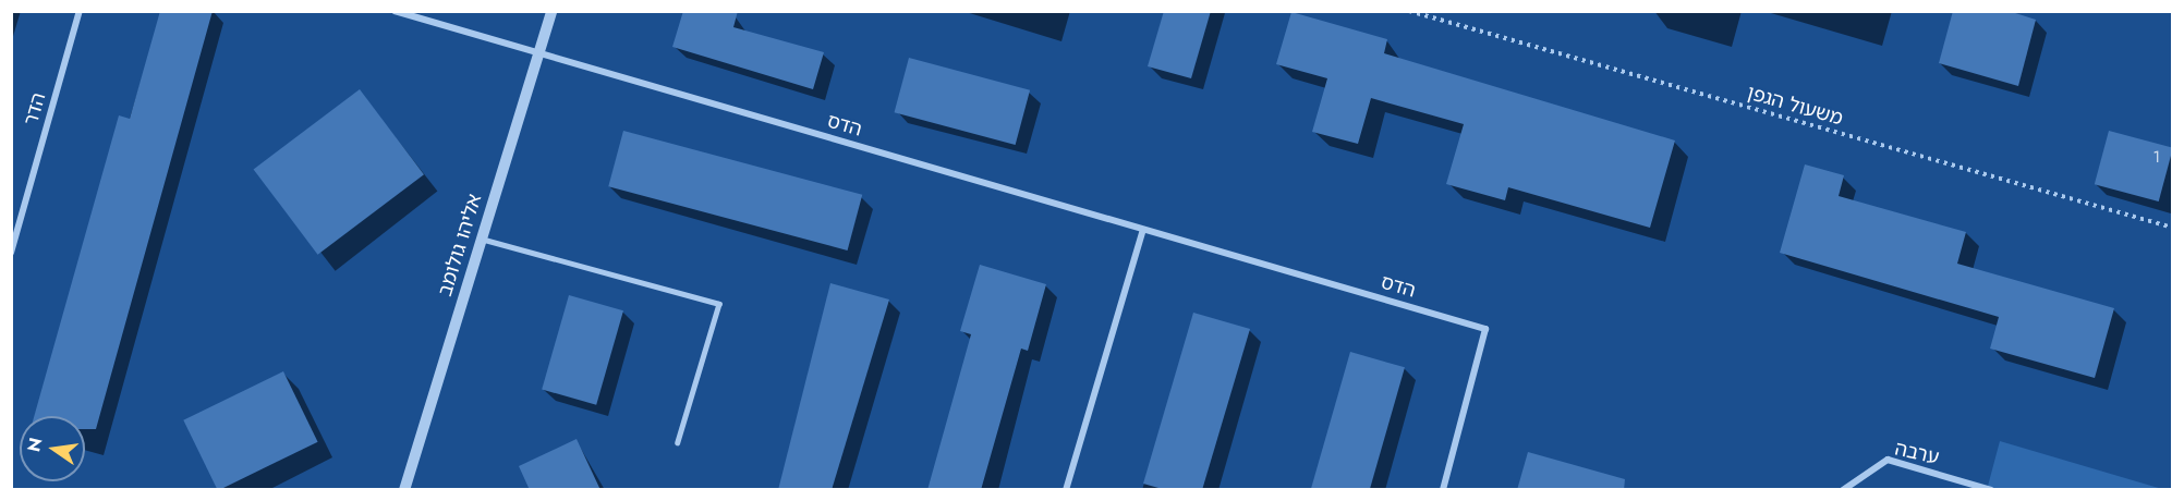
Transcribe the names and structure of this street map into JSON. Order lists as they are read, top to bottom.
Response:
{
  "streets": {
    "street": [
      "הדר",
      "הדס",
      "אליהו גולומב",
      "ערבה"
    ],
    "path": ["משעול הגפן"]
  },
  "crossings": [
    ["הדס", "אליהו גולומב"]
  ],
  "house_numbers": ["1"],
  "north": "left"
}
